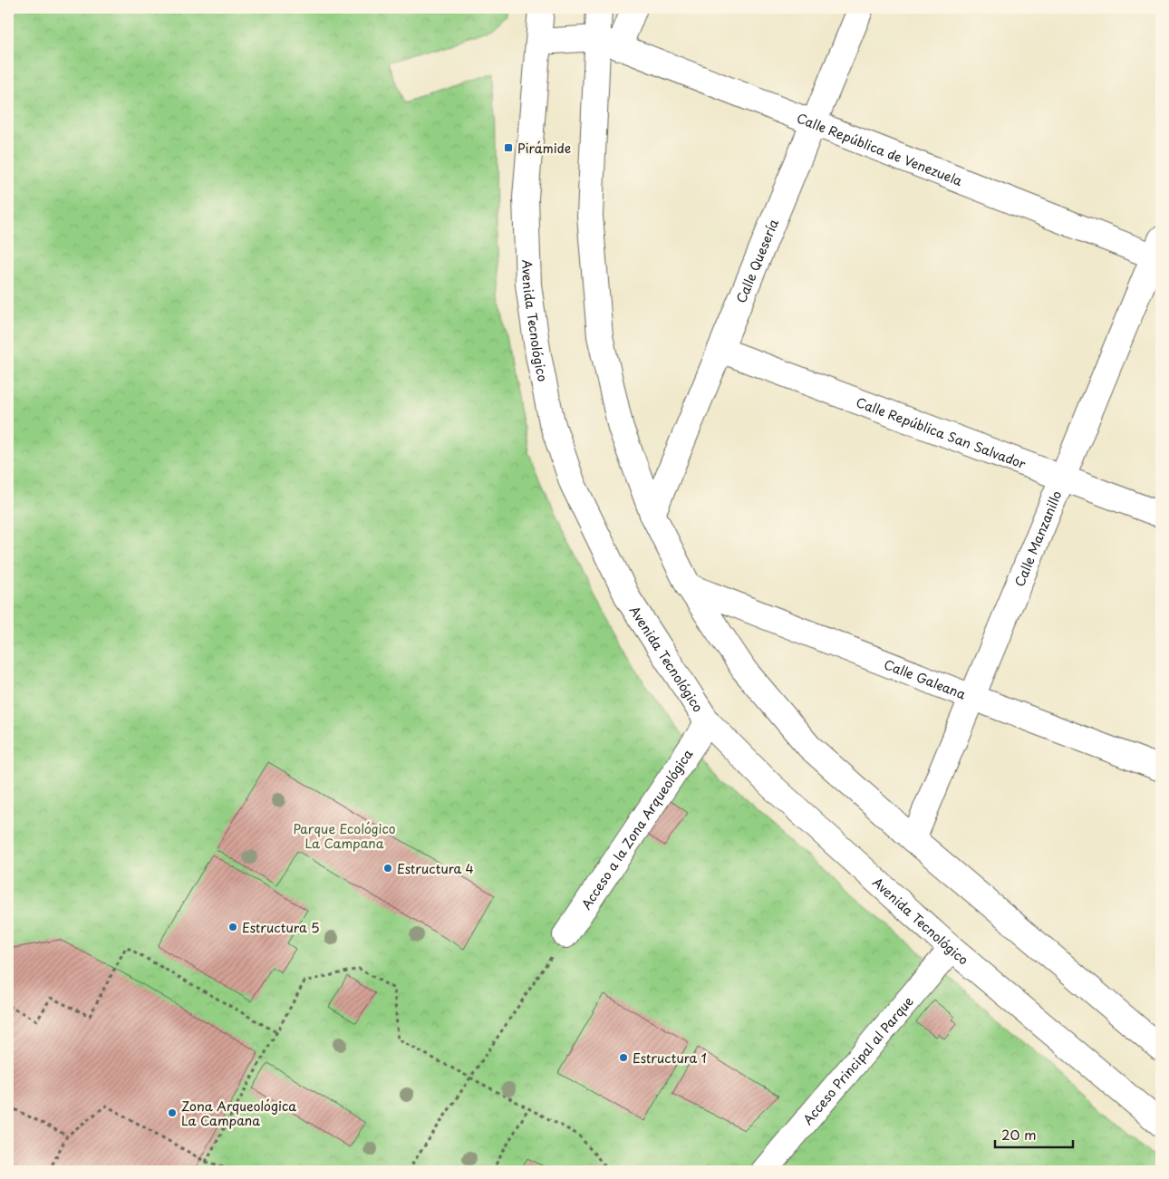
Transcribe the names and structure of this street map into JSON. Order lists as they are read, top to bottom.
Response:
{
  "streets": {
    "street": [
      "Calle República de Venezuela",
      "Calle Quesería",
      "Avenida Tecnológico",
      "Calle República San Salvador",
      "Calle Manzanillo",
      "Calle Galeana",
      "Acceso a la Zona Arqueológica",
      "Acceso Principal al Parque"
    ]
  },
  "crossings": [
    ["Calle República de Venezuela", "Calle Quesería"],
    ["Calle República de Venezuela", "Calle Manzanillo"],
    ["Calle Quesería", "Calle República San Salvador"],
    ["Avenida Tecnológico", "Acceso a la Zona Arqueológica"],
    ["Avenida Tecnológico", "Acceso Principal al Parque"],
    ["Calle República San Salvador", "Calle Manzanillo"],
    ["Calle Manzanillo", "Calle Galeana"]
  ],
  "parks": ["Parque Ecológico La Campana"],
  "places": {
    "transit": ["Pirámide"],
    "other": [
      "Estructura 4",
      "Estructura 5",
      "Estructura 1",
      "Zona Arqueológica La Campana"
    ]
  },
  "scale_bar": "20 m"
}
